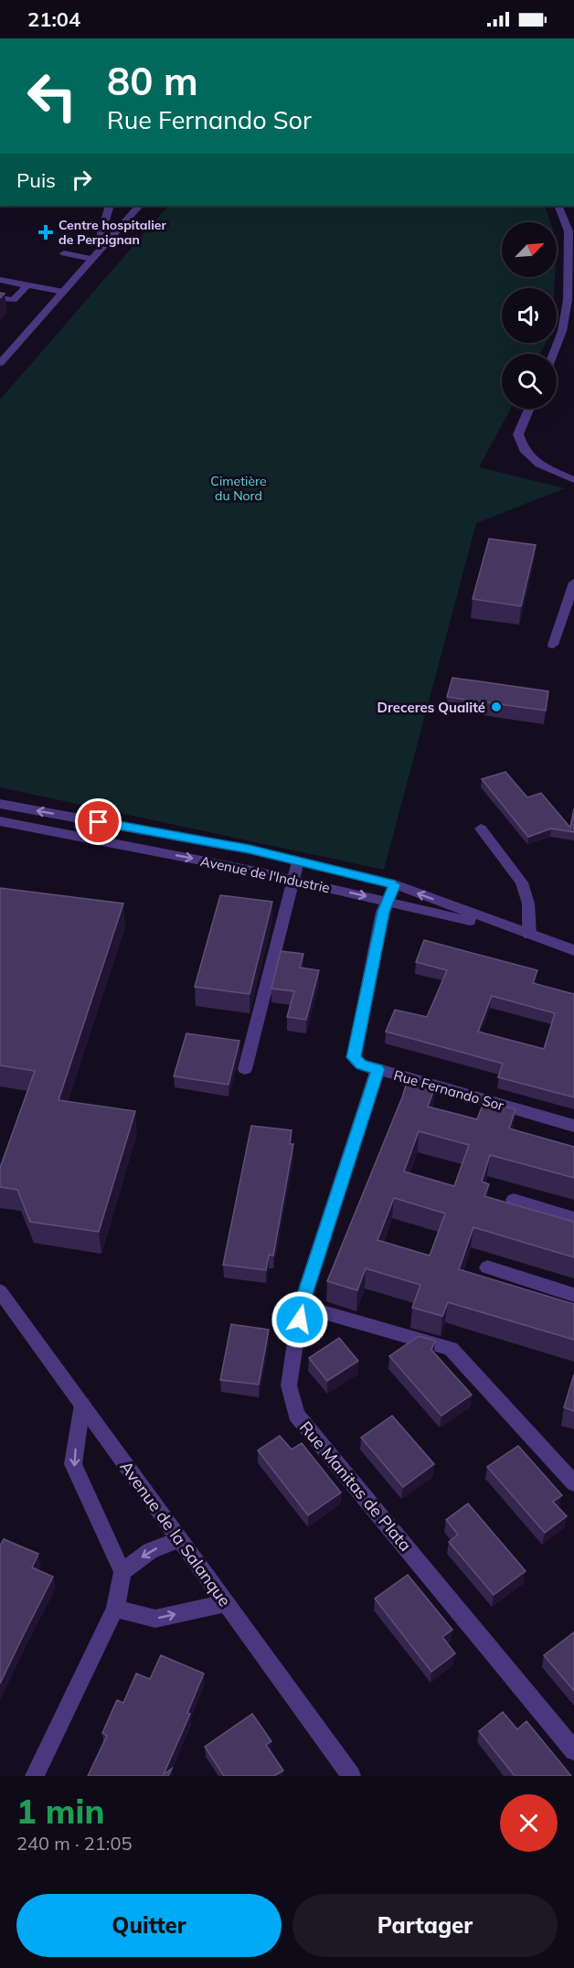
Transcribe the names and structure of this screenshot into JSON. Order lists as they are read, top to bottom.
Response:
{
  "streets": {
    "street": [
      "Avenue de l'Industrie",
      "Rue Fernando Sor",
      "Rue Manitas de Plata",
      "Avenue de la Salanque"
    ]
  },
  "crossings": [
    ["Avenue de l'Industrie", "Rue Fernando Sor"],
    ["Rue Fernando Sor", "Rue Manitas de Plata"]
  ],
  "parks": ["Cimetière du Nord"],
  "places": {
    "health": ["Centre hospitalier de Perpignan"],
    "other": ["Dreceres Qualité"]
  },
  "north": "top right",
  "page": {
    "status": "21:04",
    "turn": ["80 m", "Rue Fernando Sor"],
    "then": "Puis",
    "heading": ["1 min", "240 m · 21:05"],
    "buttons": ["Quitter", "Partager"]
  }
}
